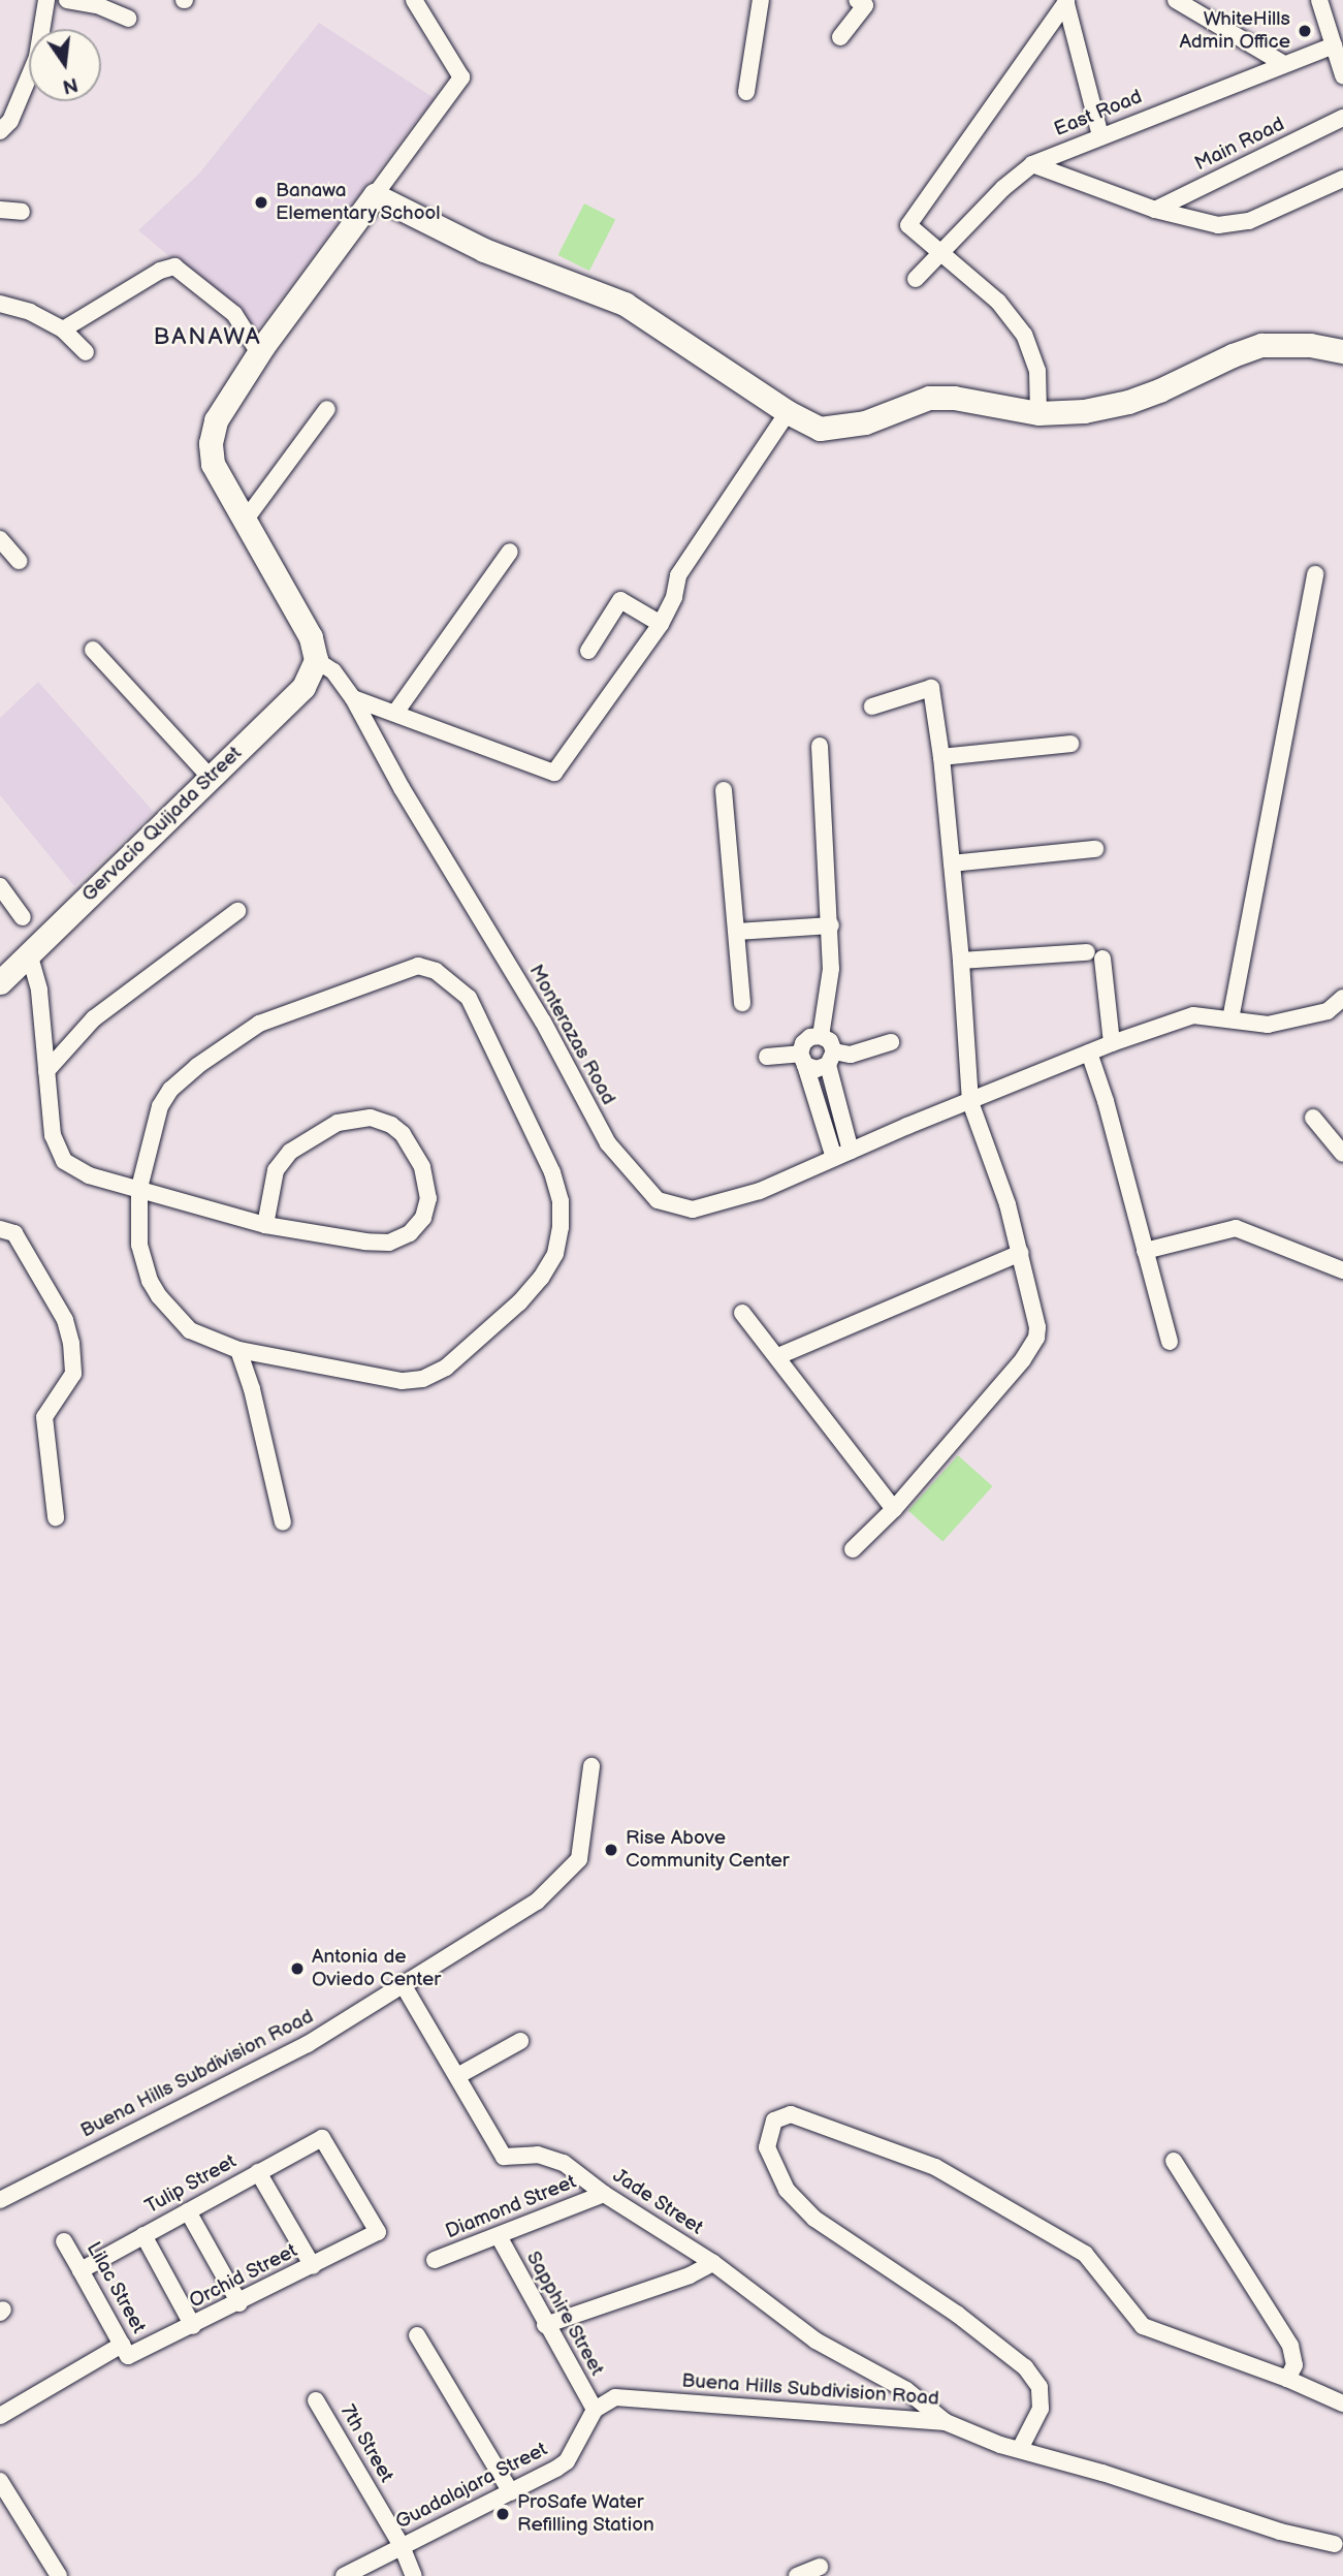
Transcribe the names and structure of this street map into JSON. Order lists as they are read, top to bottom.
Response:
{
  "streets": {
    "street": [
      "East Road",
      "Main Road",
      "Gervacio Quijada Street",
      "Monterazas Road",
      "Buena Hills Subdivision Road",
      "Tulip Street",
      "Jade Street",
      "Diamond Street",
      "Orchid Street",
      "Lilac Street",
      "Sapphire Street",
      "7th Street",
      "Guadalajara Street"
    ]
  },
  "crossings": [
    ["Gervacio Quijada Street", "Monterazas Road"],
    ["Buena Hills Subdivision Road", "Jade Street"],
    ["Buena Hills Subdivision Road", "Sapphire Street"],
    ["Buena Hills Subdivision Road", "Guadalajara Street"],
    ["Tulip Street", "Orchid Street"],
    ["Tulip Street", "Lilac Street"],
    ["Jade Street", "Diamond Street"],
    ["Diamond Street", "Sapphire Street"],
    ["Orchid Street", "Lilac Street"],
    ["Sapphire Street", "Guadalajara Street"],
    ["7th Street", "Guadalajara Street"]
  ],
  "districts": ["BANAWA"],
  "places": [
    "WhiteHills Admin Office",
    "Banawa Elementary School",
    "Rise Above Community Center",
    "Antonia de Oviedo Center",
    "ProSafe Water Refilling Station"
  ],
  "north": "bottom"
}
